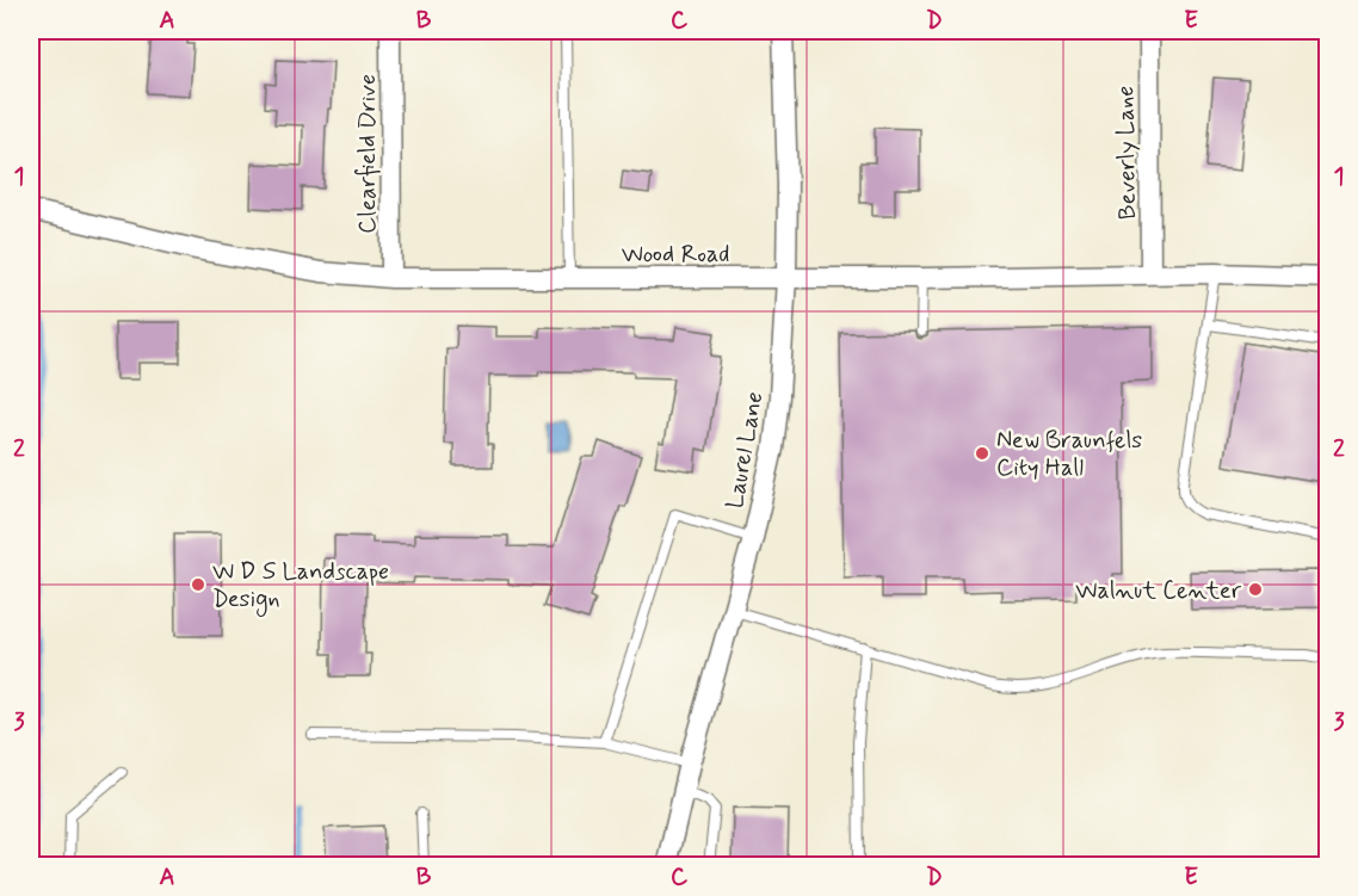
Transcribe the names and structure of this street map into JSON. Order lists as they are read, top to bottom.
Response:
{
  "streets": {
    "street": [
      "Beverly Lane",
      "Clearfield Drive",
      "Wood Road",
      "Laurel Lane"
    ]
  },
  "crossings": [
    ["Beverly Lane", "Wood Road"],
    ["Clearfield Drive", "Wood Road"],
    ["Wood Road", "Laurel Lane"]
  ],
  "places": ["New Braunfels City Hall", "W D S Landscape Design", "Walnut Center"],
  "grid": {
    "columns": [
      "A",
      "B",
      "C",
      "D",
      "E"
    ],
    "rows": ["1", "2", "3"]
  }
}
